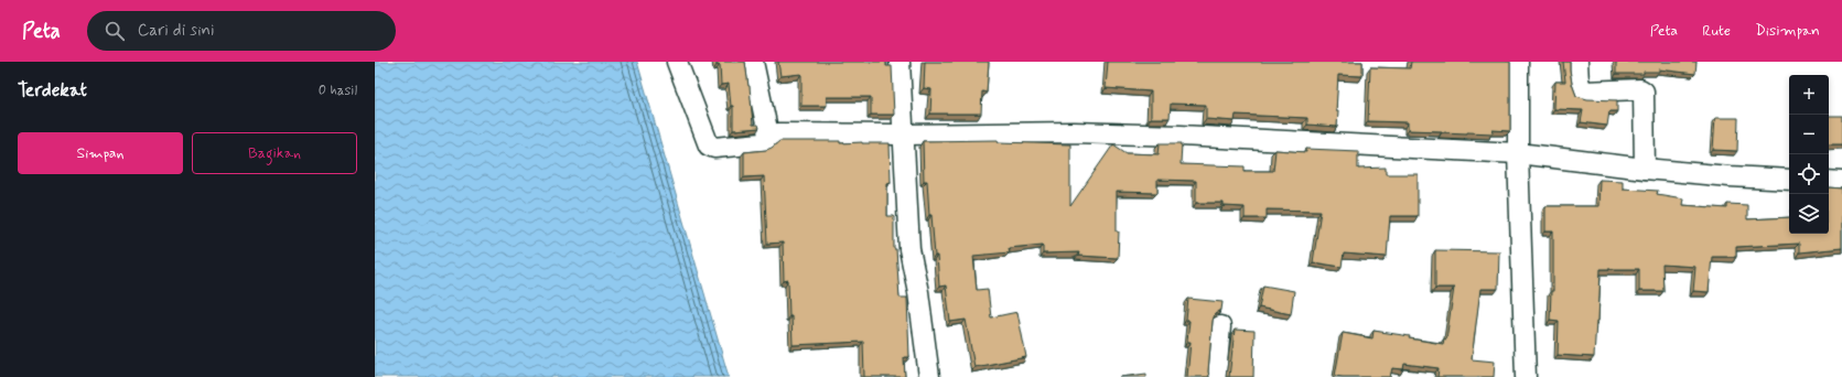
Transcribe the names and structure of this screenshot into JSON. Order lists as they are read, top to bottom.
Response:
{
  "page": {
    "header": "Peta",
    "search": "Cari di sini",
    "nav": ["Peta", "Rute", "Disimpan"],
    "heading": ["Terdekat", "0 hasil"],
    "map_buttons": ["+", "−"],
    "buttons": ["Simpan", "Bagikan"]
  }
}
